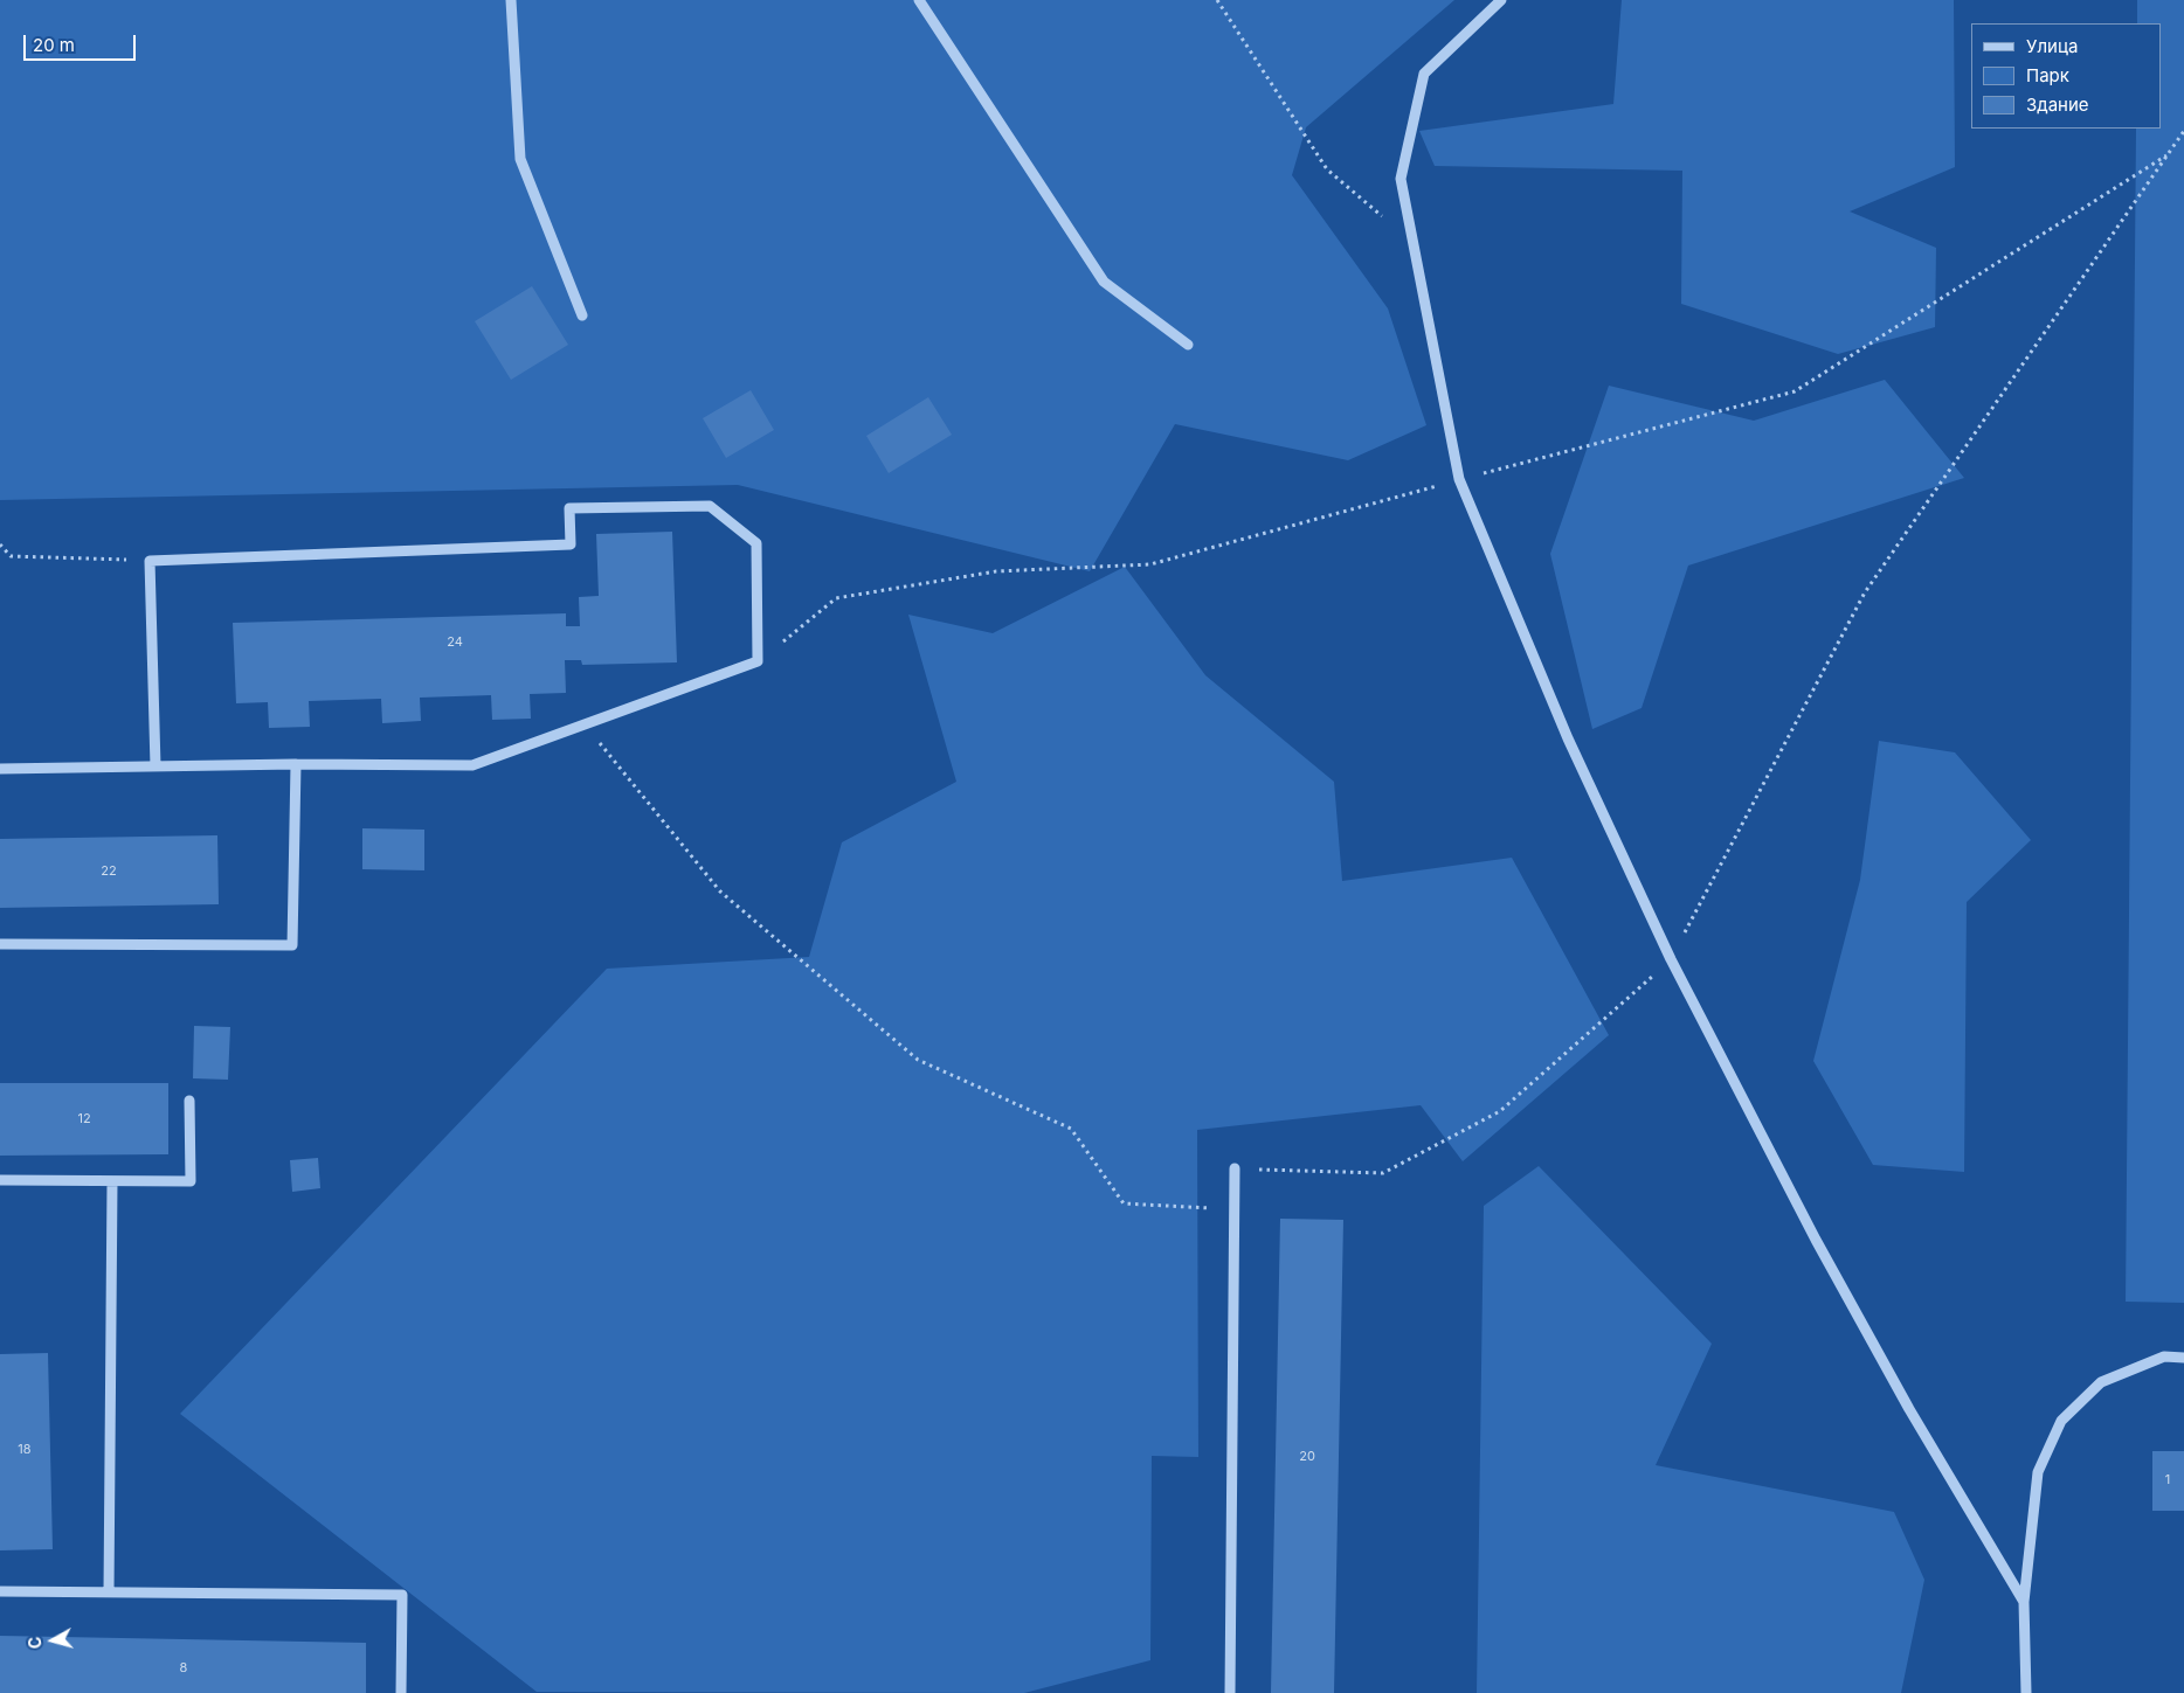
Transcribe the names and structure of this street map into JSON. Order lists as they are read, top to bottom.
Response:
{
  "house_numbers": [
    "24",
    "22",
    "12",
    "18",
    "20",
    "1",
    "8"
  ],
  "legend": ["Улица", "Парк", "Здание"],
  "scale_bar": "20 m",
  "north": "left"
}
